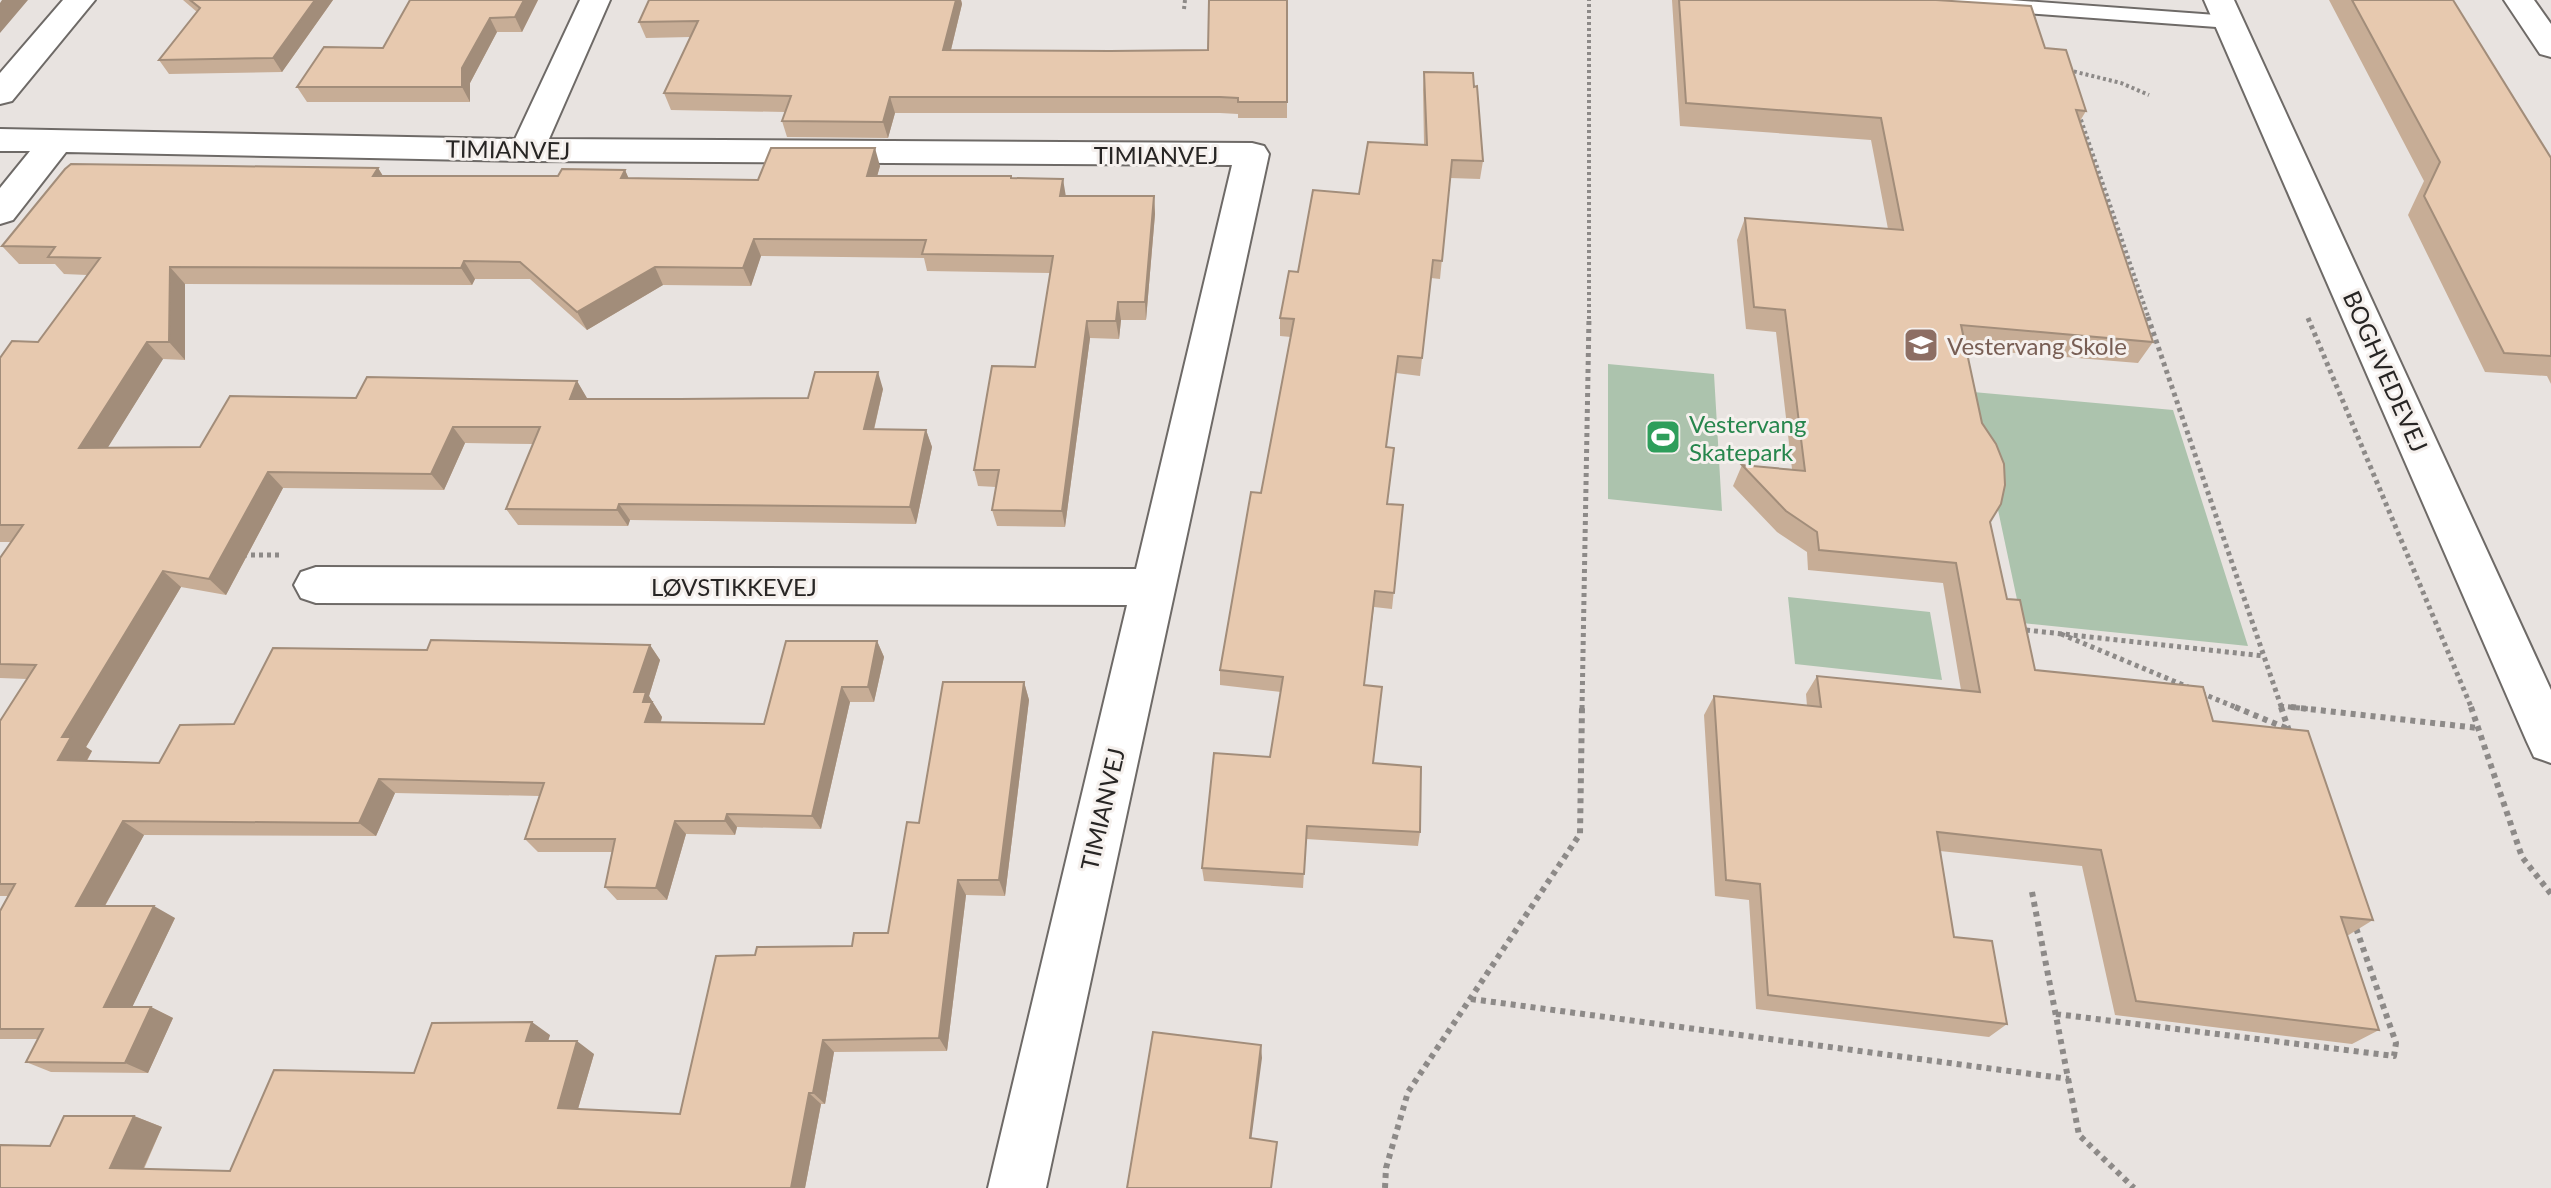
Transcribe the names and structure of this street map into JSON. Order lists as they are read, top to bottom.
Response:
{
  "streets": {
    "street": ["TIMIANVEJ", "BOGHVEDEVEJ", "LØVSTIKKEVEJ"]
  },
  "crossings": [
    ["TIMIANVEJ", "LØVSTIKKEVEJ"]
  ],
  "places": {
    "school or university": ["Vestervang Skole"],
    "sports": ["Vestervang Skatepark"]
  }
}
